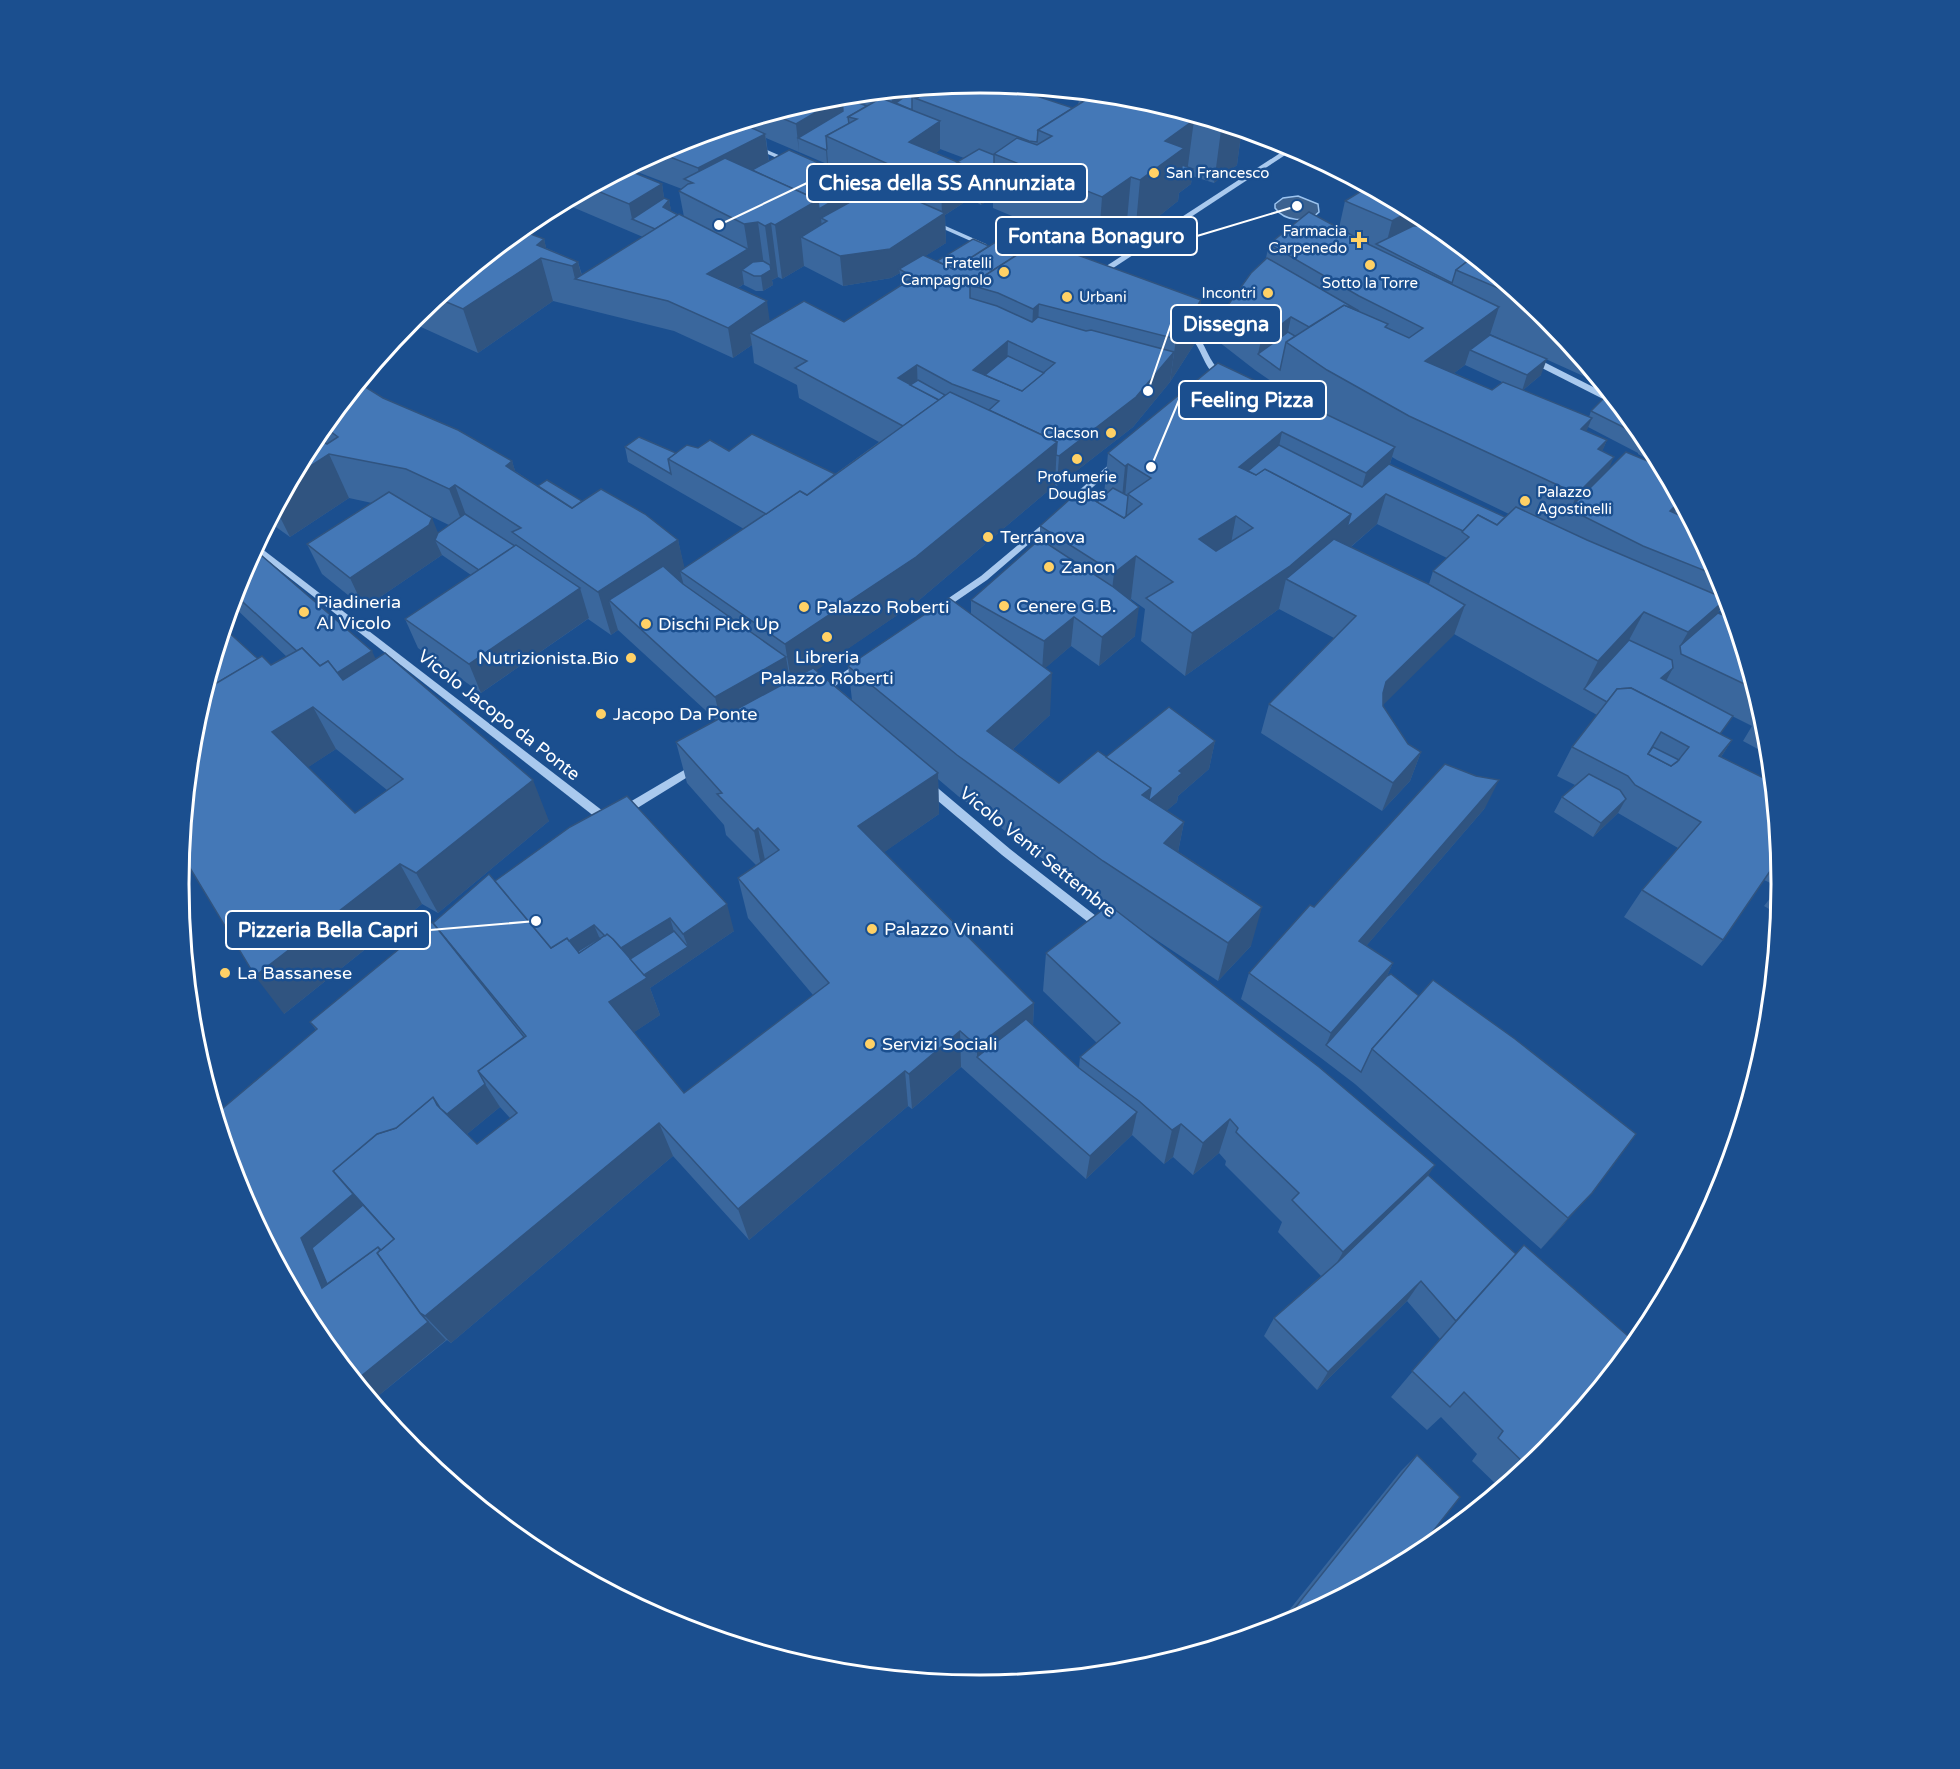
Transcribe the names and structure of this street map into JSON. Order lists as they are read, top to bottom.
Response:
{
  "streets": {
    "street": ["Vicolo Jacopo da Ponte", "Vicolo Venti Settembre"]
  },
  "places": {
    "other": [
      "San Francesco",
      "Fontana Bonaguro",
      "Chiesa della SS Annunziata",
      "Sotto la Torre",
      "Fratelli Campagnolo",
      "Incontri",
      "Urbani",
      "Dissegna",
      "Clacson",
      "Profumerie Douglas",
      "Feeling Pizza",
      "Palazzo Agostinelli",
      "Terranova",
      "Zanon",
      "Cenere G.B.",
      "Palazzo Roberti",
      "Piadineria Al Vicolo",
      "Dischi Pick Up",
      "Libreria Palazzo Roberti",
      "Nutrizionista.Bio",
      "Jacopo Da Ponte",
      "Pizzeria Bella Capri",
      "Palazzo Vinanti",
      "La Bassanese",
      "Servizi Sociali"
    ],
    "health": ["Farmacia Carpenedo"]
  }
}
